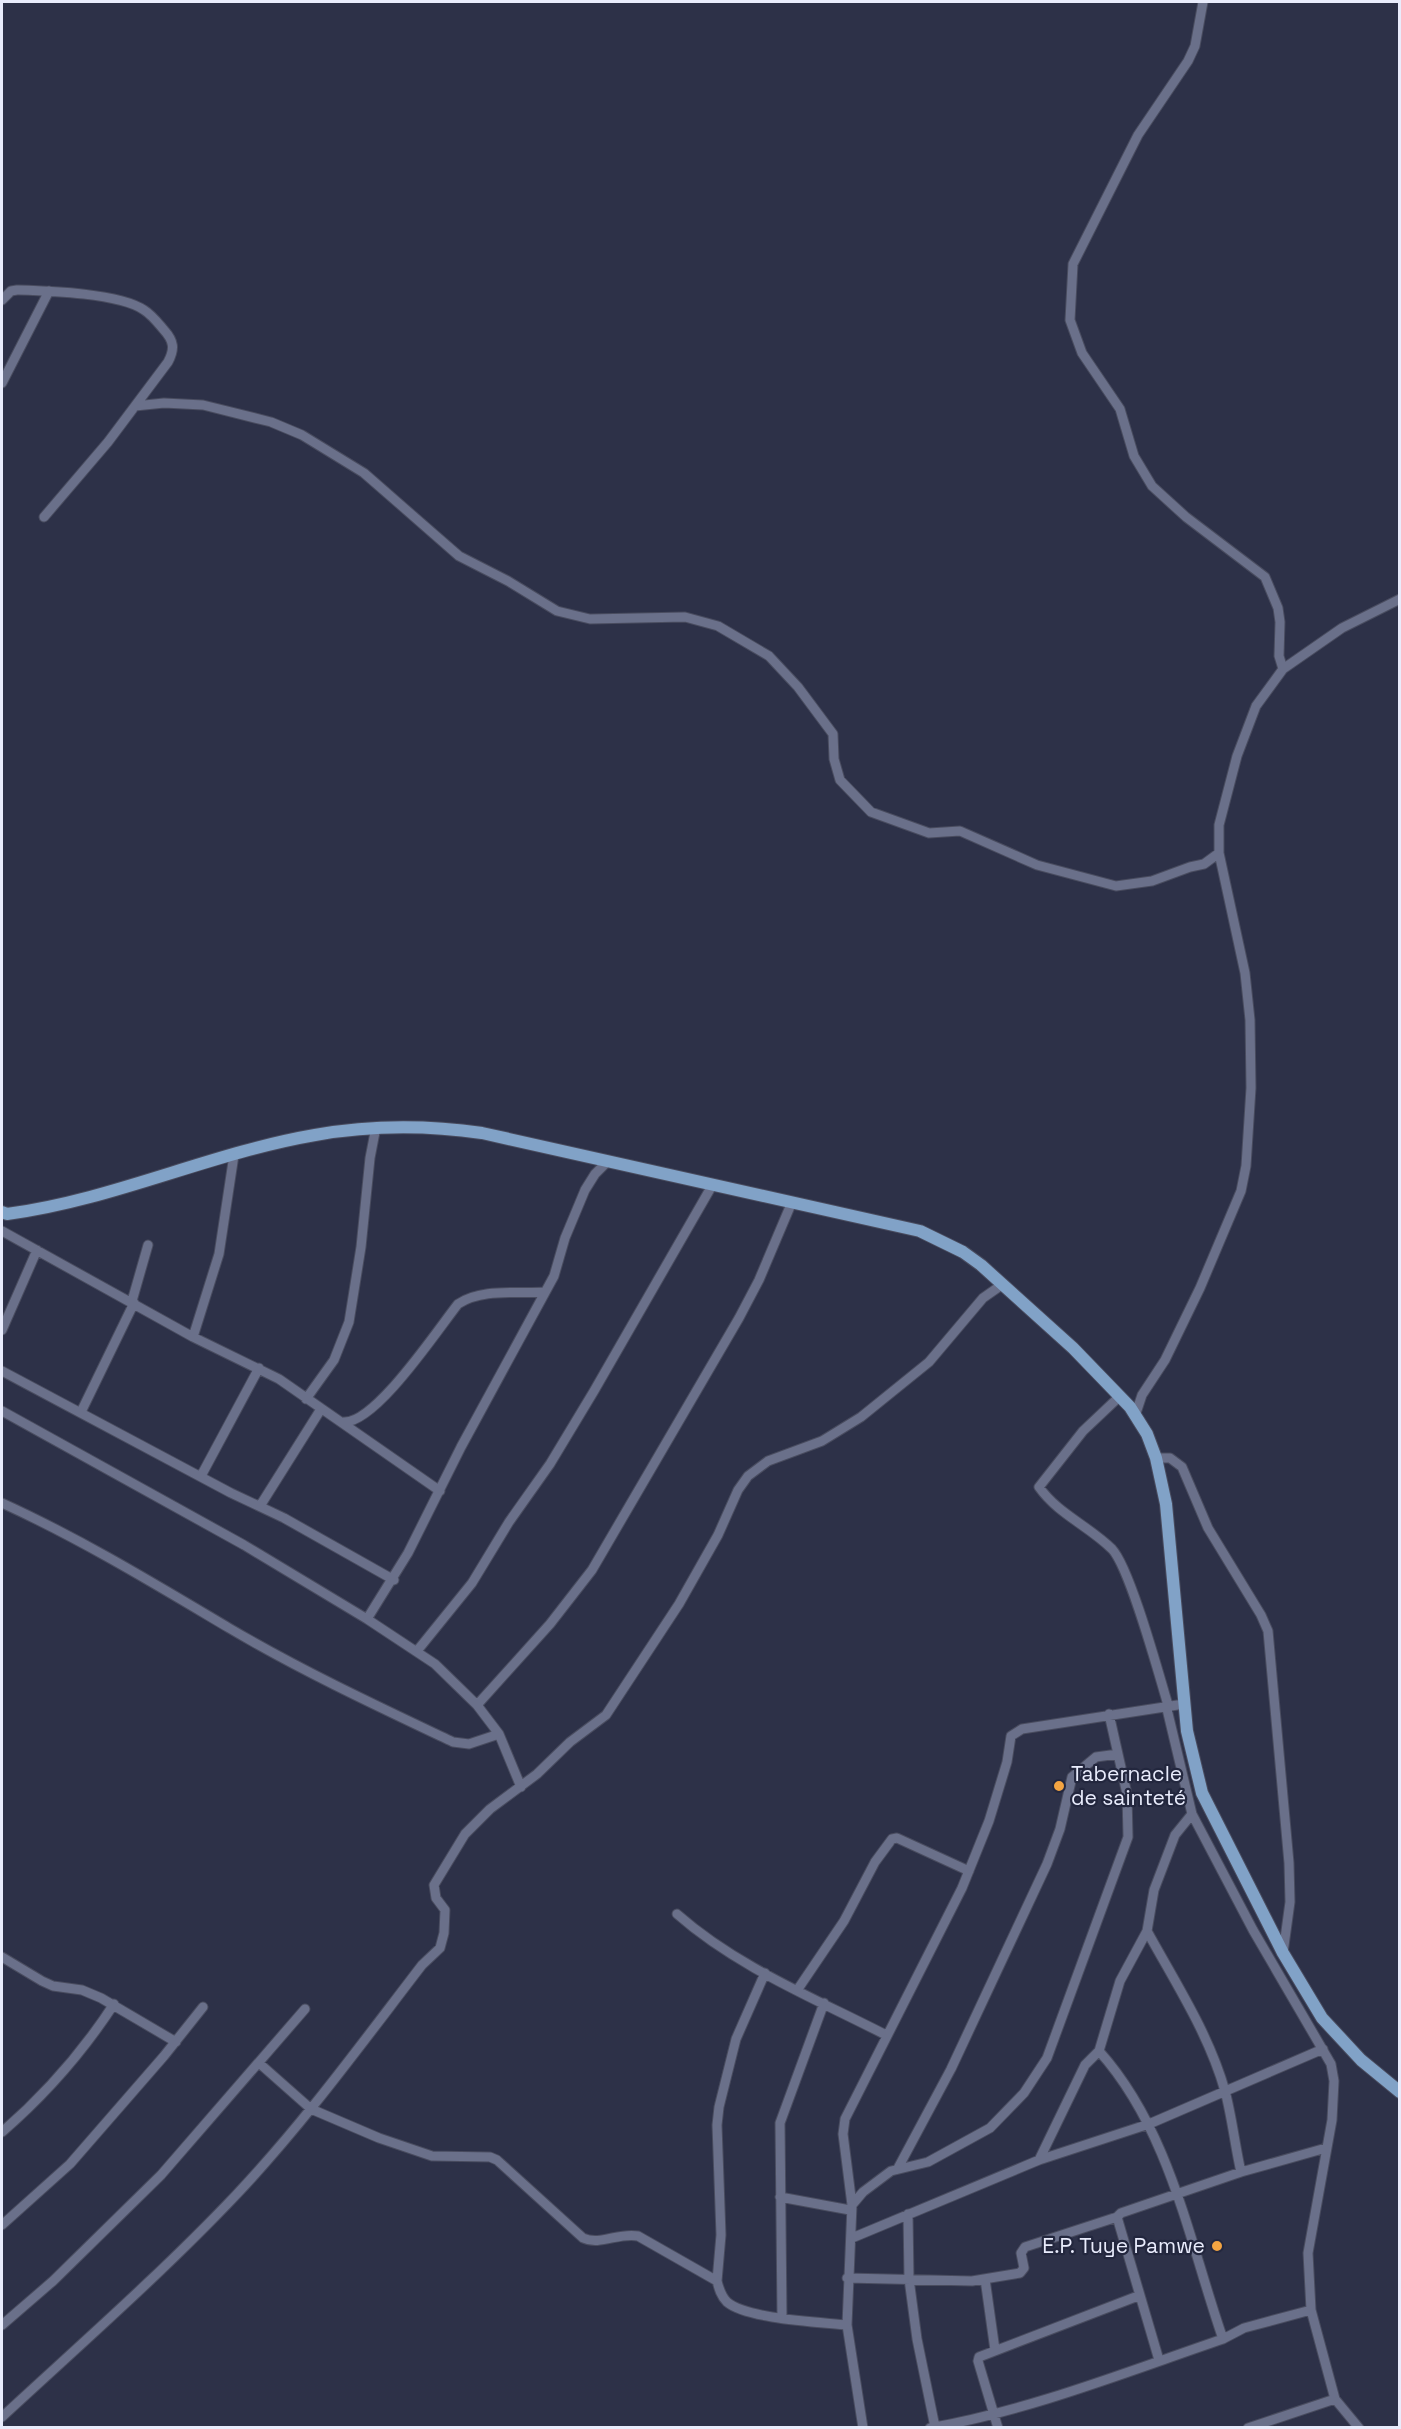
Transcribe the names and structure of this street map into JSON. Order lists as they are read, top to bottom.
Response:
{
  "places": ["Tabernacle de sainteté", "E.P. Tuye Pamwe"]
}
